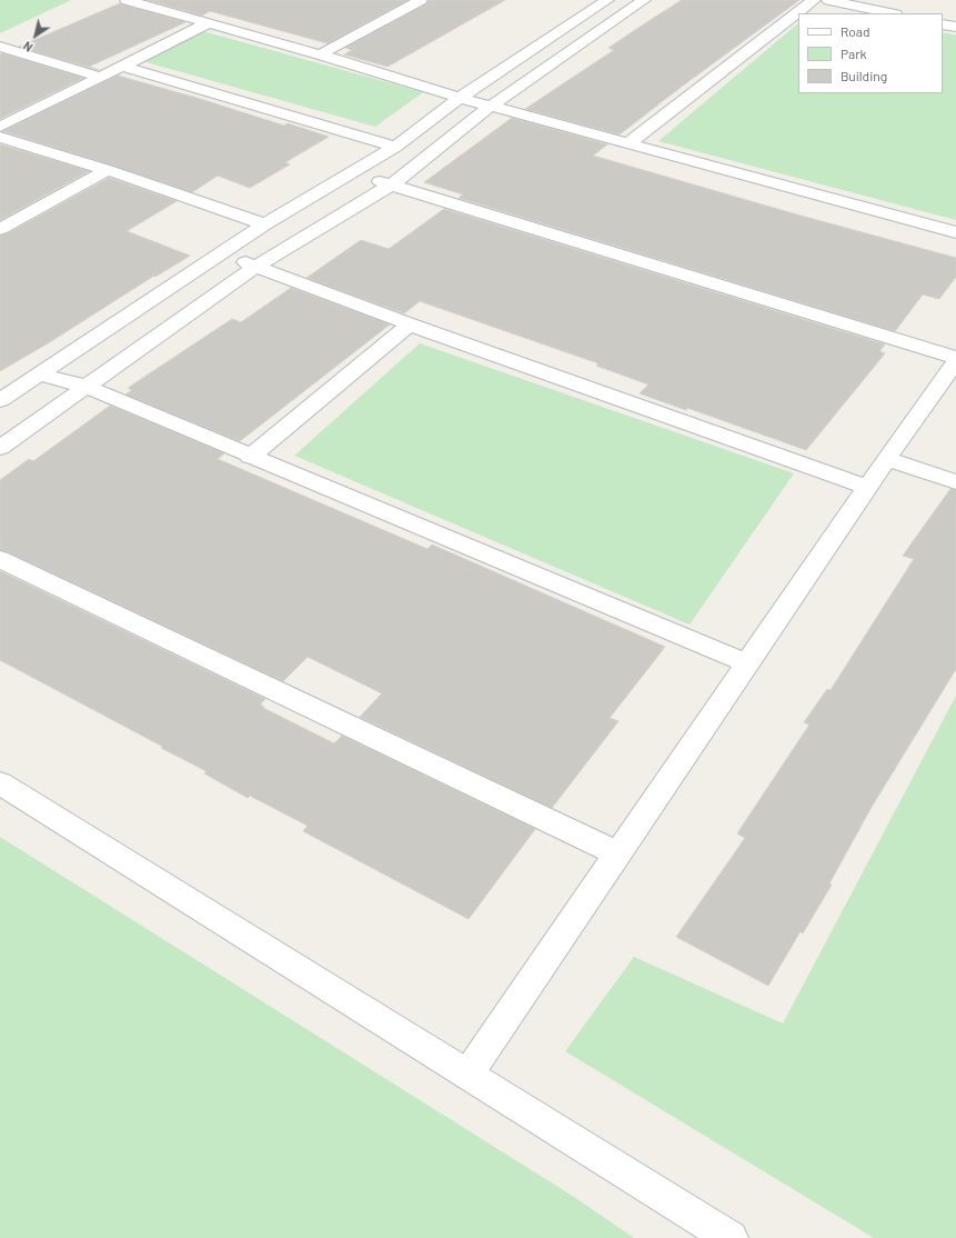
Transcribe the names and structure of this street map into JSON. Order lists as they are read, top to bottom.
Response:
{
  "legend": ["Road", "Park", "Building"],
  "north": "bottom left"
}
